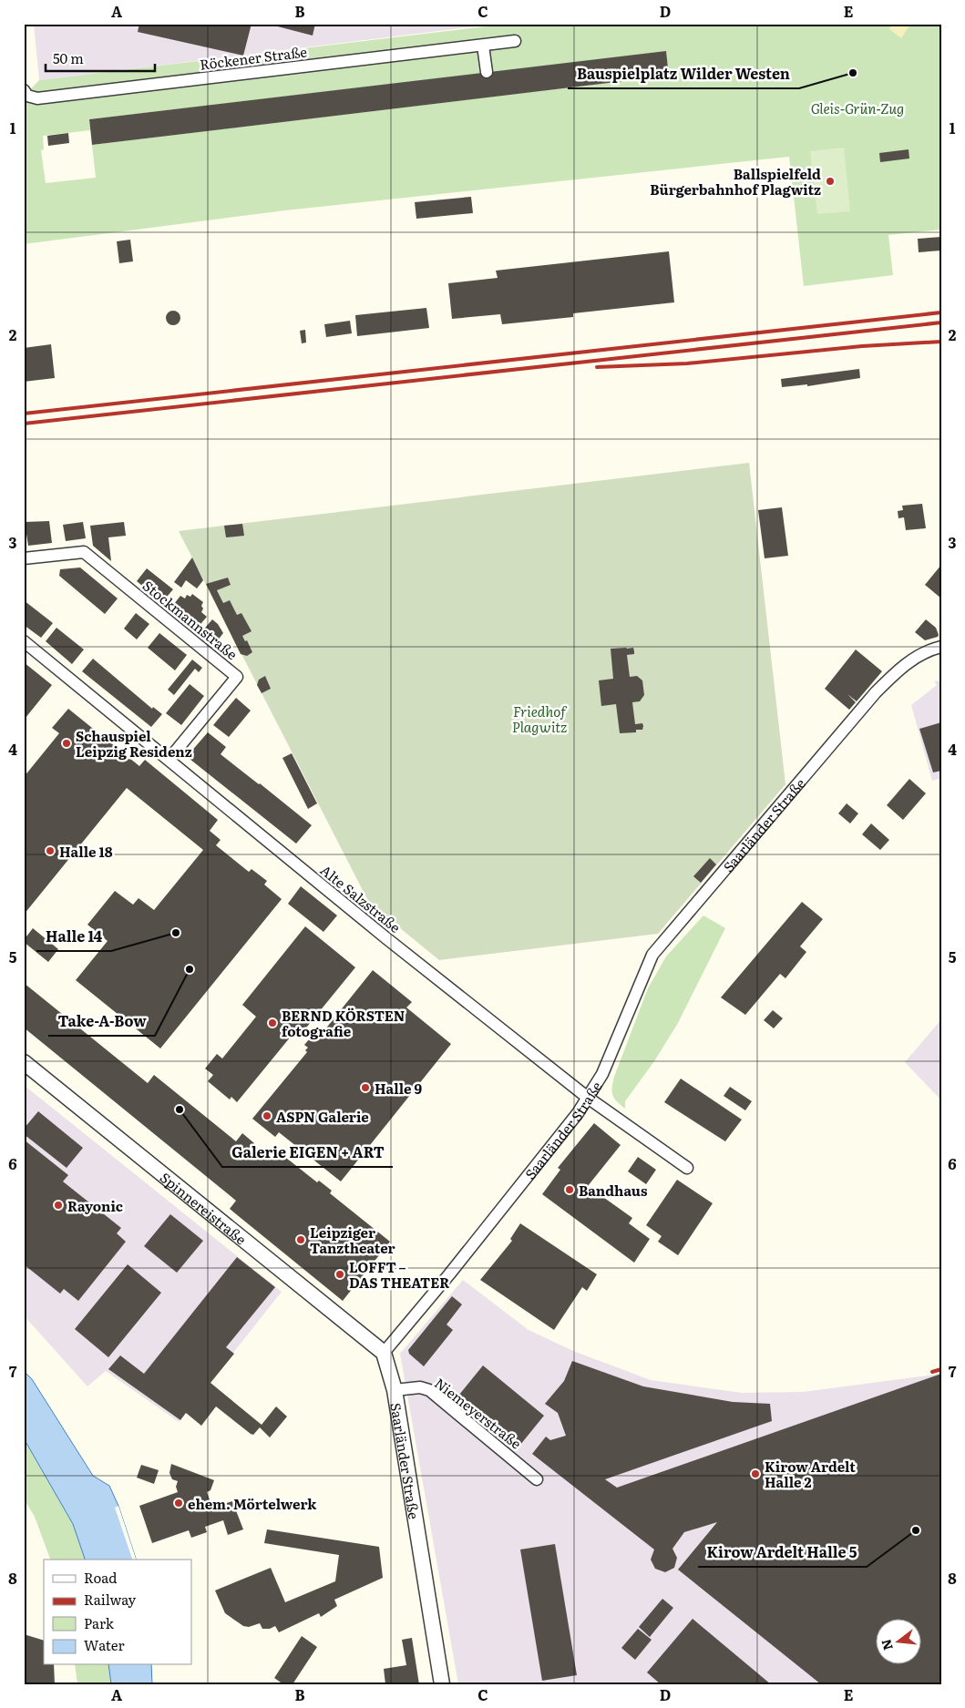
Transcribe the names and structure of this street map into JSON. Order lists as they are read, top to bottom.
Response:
{
  "streets": {
    "street": [
      "Röckener Straße",
      "Stockmannstraße",
      "Saarländer Straße",
      "Alte Salzstraße",
      "Spinnereistraße",
      "Niemeyerstraße"
    ]
  },
  "crossings": [
    ["Stockmannstraße", "Alte Salzstraße"],
    ["Saarländer Straße", "Alte Salzstraße"],
    ["Saarländer Straße", "Spinnereistraße"],
    ["Saarländer Straße", "Niemeyerstraße"]
  ],
  "parks": ["Gleis-Grün-Zug", "Friedhof Plagwitz"],
  "places": [
    "Bauspielplatz Wilder Westen",
    "Ballspielfeld Bürgerbahnhof Plagwitz",
    "Schauspiel Leipzig Residenz",
    "Halle 18",
    "Halle 14",
    "Take-A-Bow",
    "BERND KÖRSTEN fotografie",
    "Halle 9",
    "Galerie EIGEN + ART",
    "ASPN Galerie",
    "Bandhaus",
    "Rayonic",
    "Leipziger Tanztheater",
    "LOFFT – DAS THEATER",
    "Kirow Ardelt Halle 2",
    "ehem. Mörtelwerk",
    "Kirow Ardelt Halle 5"
  ],
  "legend": [
    "Road",
    "Railway",
    "Park",
    "Water"
  ],
  "scale_bar": "50 m",
  "north": "left",
  "grid": {
    "columns": [
      "A",
      "B",
      "C",
      "D",
      "E"
    ],
    "rows": [
      "1",
      "2",
      "3",
      "4",
      "5",
      "6",
      "7",
      "8"
    ]
  }
}
